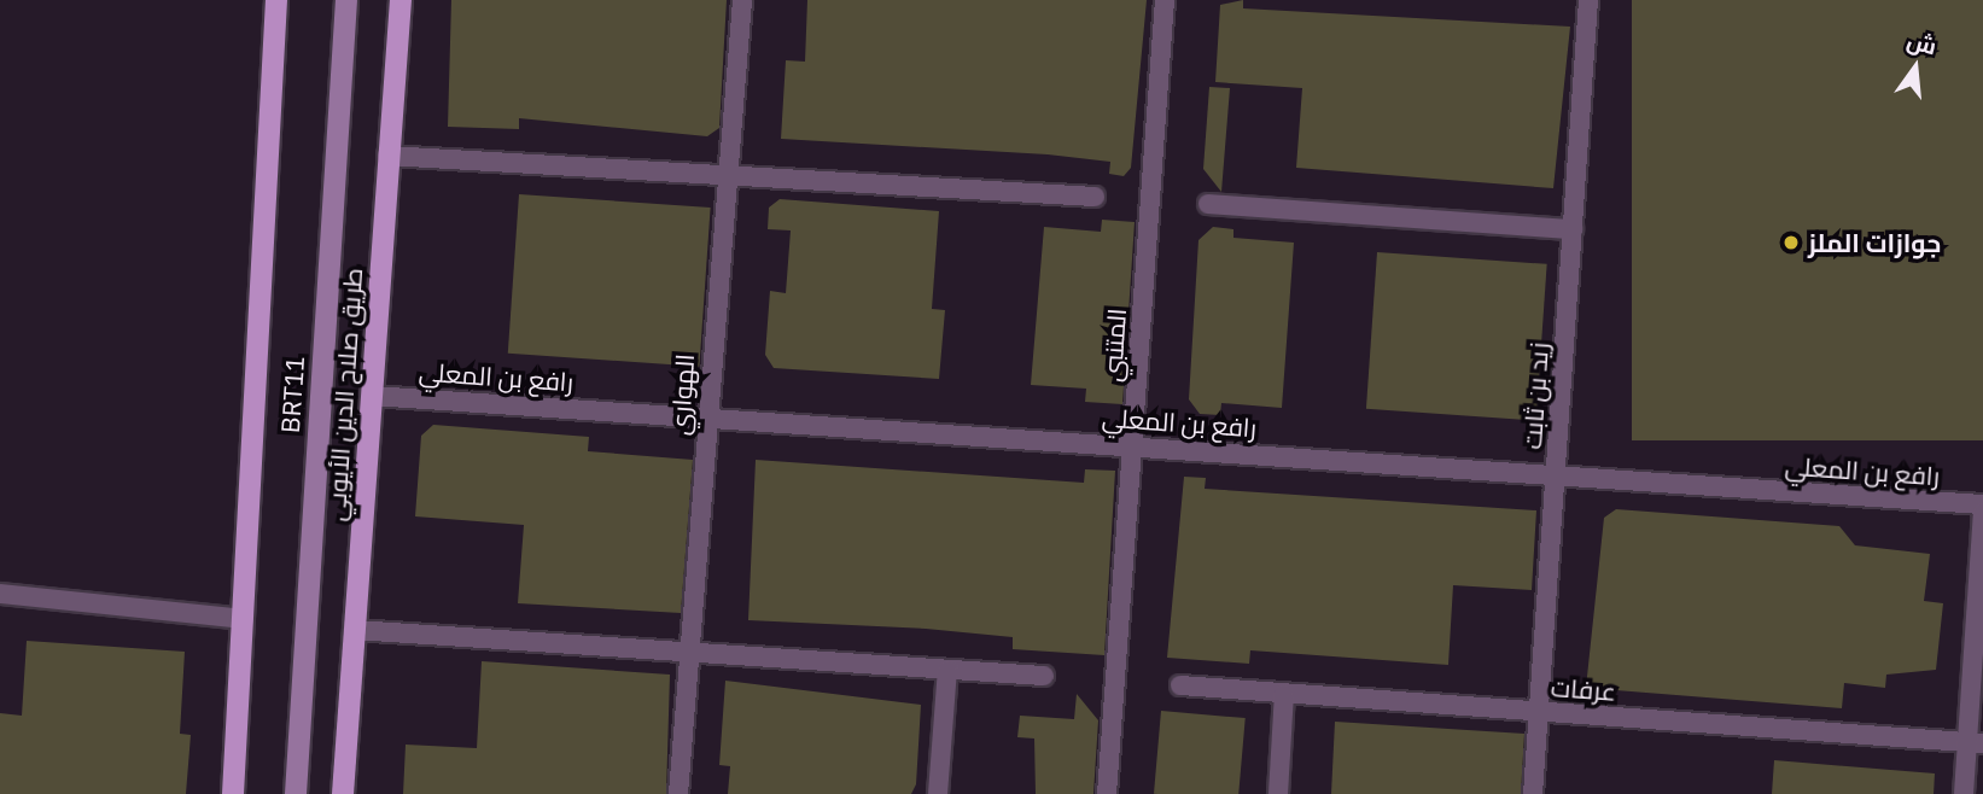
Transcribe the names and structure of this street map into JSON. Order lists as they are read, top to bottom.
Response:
{
  "streets": {
    "main road": ["BRT11", "طريق صلاح الدين الأيوبي"],
    "street": [
      "المتنبي",
      "رافع بن المعلي",
      "الهواري",
      "زيد بن ثابت",
      "عرفات"
    ]
  },
  "crossings": [
    ["المتنبي", "رافع بن المعلي"],
    ["رافع بن المعلي", "طريق صلاح الدين الأيوبي"],
    ["رافع بن المعلي", "الهواري"],
    ["رافع بن المعلي", "زيد بن ثابت"],
    ["زيد بن ثابت", "عرفات"]
  ],
  "places": ["جوازات الملز"],
  "north": "top"
}
